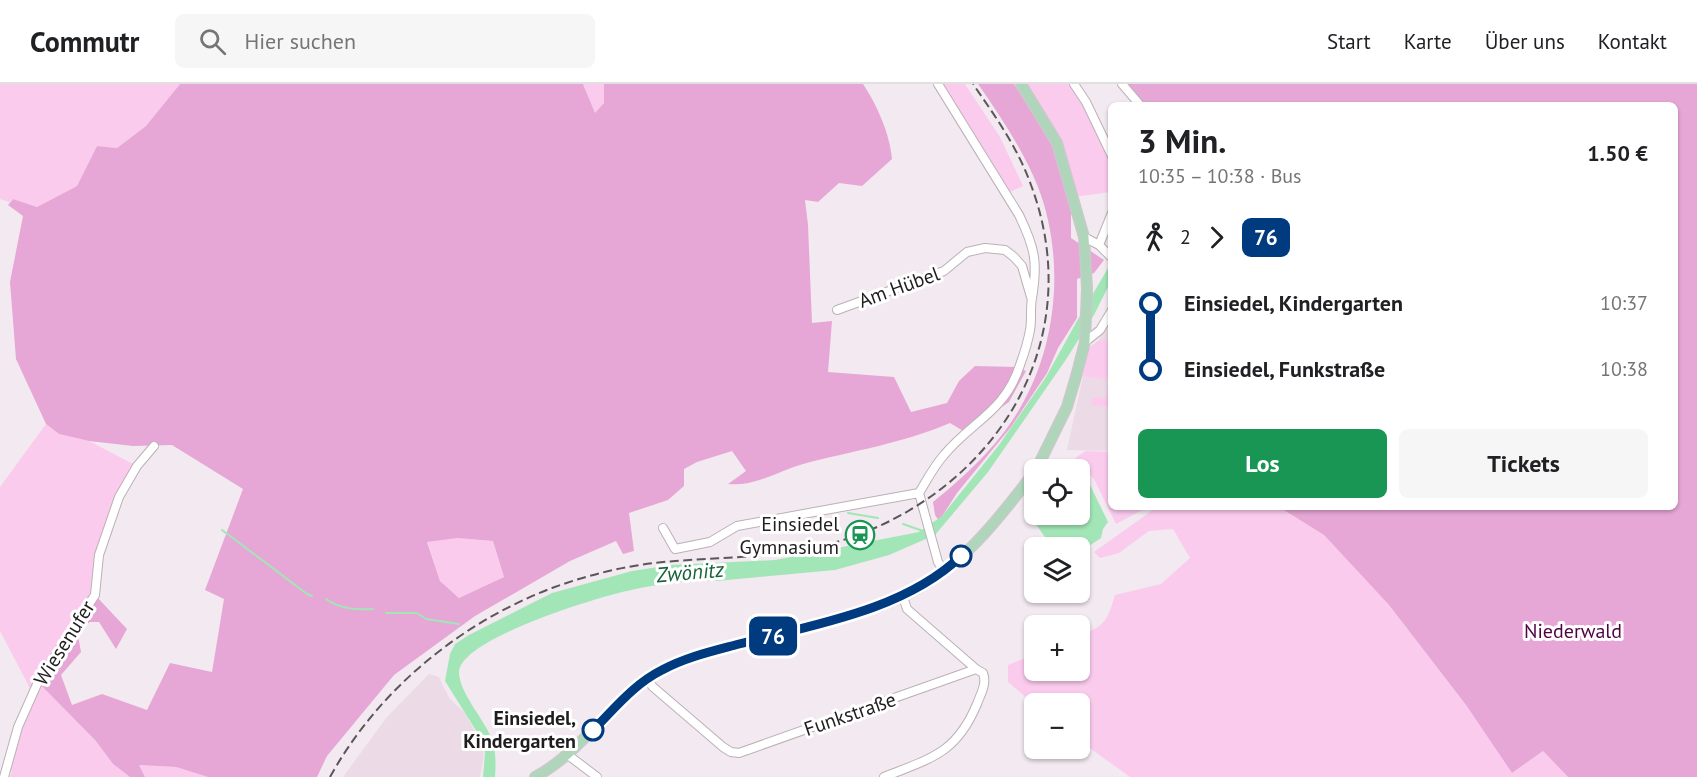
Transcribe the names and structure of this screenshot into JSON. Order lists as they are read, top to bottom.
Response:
{
  "streets": {
    "street": ["Am Hübel", "Wiesenufer", "Funkstraße"]
  },
  "water": ["Zwönitz"],
  "parks": ["Niederwald"],
  "places": {
    "station": ["Einsiedel Gymnasium"],
    "other": ["Einsiedel, Kindergarten"]
  },
  "lines": ["bus line 76"],
  "page": {
    "header": "Commutr",
    "search": "Hier suchen",
    "nav": [
      "Start",
      "Karte",
      "Über uns",
      "Kontakt"
    ],
    "on_map": "76",
    "heading": ["3 Min.", "10:35 – 10:38 · Bus", "1.50 €"],
    "legs": ["2", "76"],
    "list": [
      {
        "name": "Einsiedel, Kindergarten",
        "value": "10:37"
      },
      {
        "name": "Einsiedel, Funkstraße",
        "value": "10:38"
      }
    ],
    "buttons": ["Los", "Tickets"],
    "map_buttons": ["+", "−"]
  }
}
